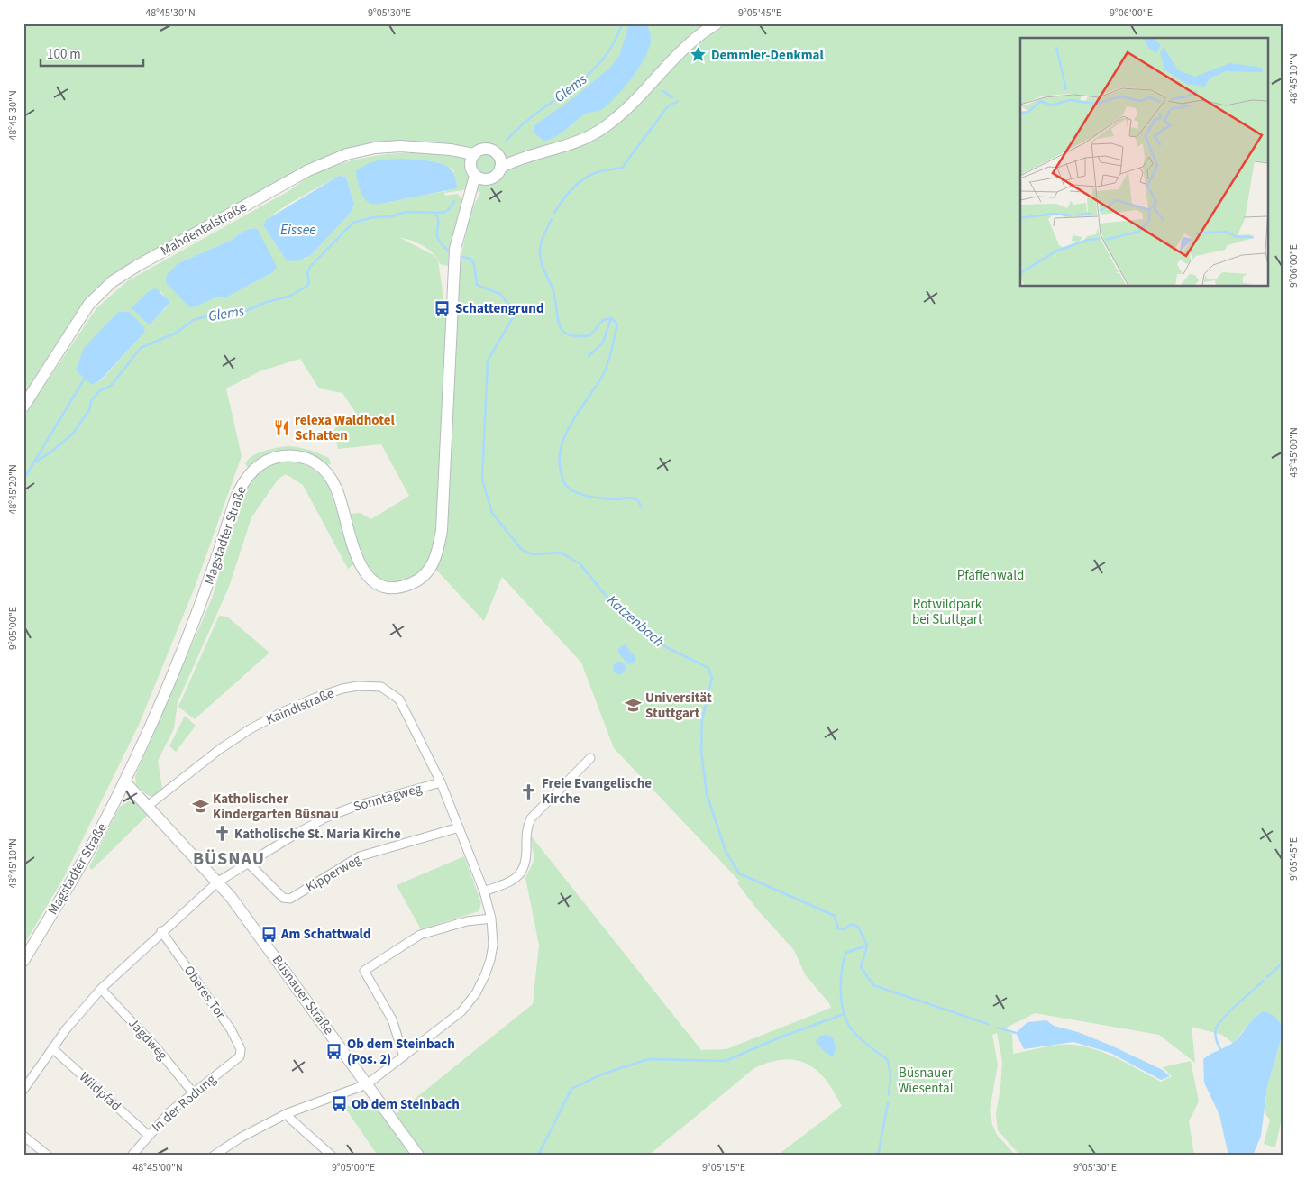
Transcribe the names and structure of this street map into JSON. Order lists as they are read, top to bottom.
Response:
{
  "streets": {
    "main road": ["Mahdentalstraße", "Magstadter Straße", "Büsnauer Straße"],
    "street": [
      "Kaindlstraße",
      "Sonntagweg",
      "Kipperweg",
      "Oberes Tor",
      "Jagdweg",
      "Wildpfad",
      "In der Rodung"
    ]
  },
  "crossings": [
    ["Mahdentalstraße", "Magstadter Straße"],
    ["Magstadter Straße", "Büsnauer Straße"],
    ["Kaindlstraße", "Sonntagweg"],
    ["Kaindlstraße", "Kipperweg"],
    ["Kaindlstraße", "Büsnauer Straße"],
    ["Sonntagweg", "Kipperweg"],
    ["Sonntagweg", "Büsnauer Straße"],
    ["Oberes Tor", "In der Rodung"],
    ["Jagdweg", "In der Rodung"],
    ["Wildpfad", "In der Rodung"]
  ],
  "districts": ["BÜSNAU"],
  "water": ["Glems", "Eissee", "Katzenbach"],
  "parks": ["Pfaffenwald", "Rotwildpark bei Stuttgart", "Büsnauer Wiesental"],
  "places": {
    "place": ["Demmler-Denkmal"],
    "bus stop": [
      "Schattengrund",
      "Am Schattwald",
      "Ob dem Steinbach (Pos. 2)",
      "Ob dem Steinbach"
    ],
    "restaurant": ["relexa Waldhotel Schatten"],
    "school or university": ["Universität Stuttgart", "Katholischer Kindergarten Büsnau"],
    "church": ["Freie Evangelische Kirche", "Katholische St. Maria Kirche"]
  },
  "scale_bar": "100 m",
  "coordinates": [
    "48°45'30\"N",
    "9°05'30\"E",
    "9°05'45\"E",
    "9°06'00\"E",
    "48°45'10\"N",
    "48°45'00\"N",
    "48°45'20\"N",
    "9°05'00\"E",
    "9°05'15\"E"
  ]
}
